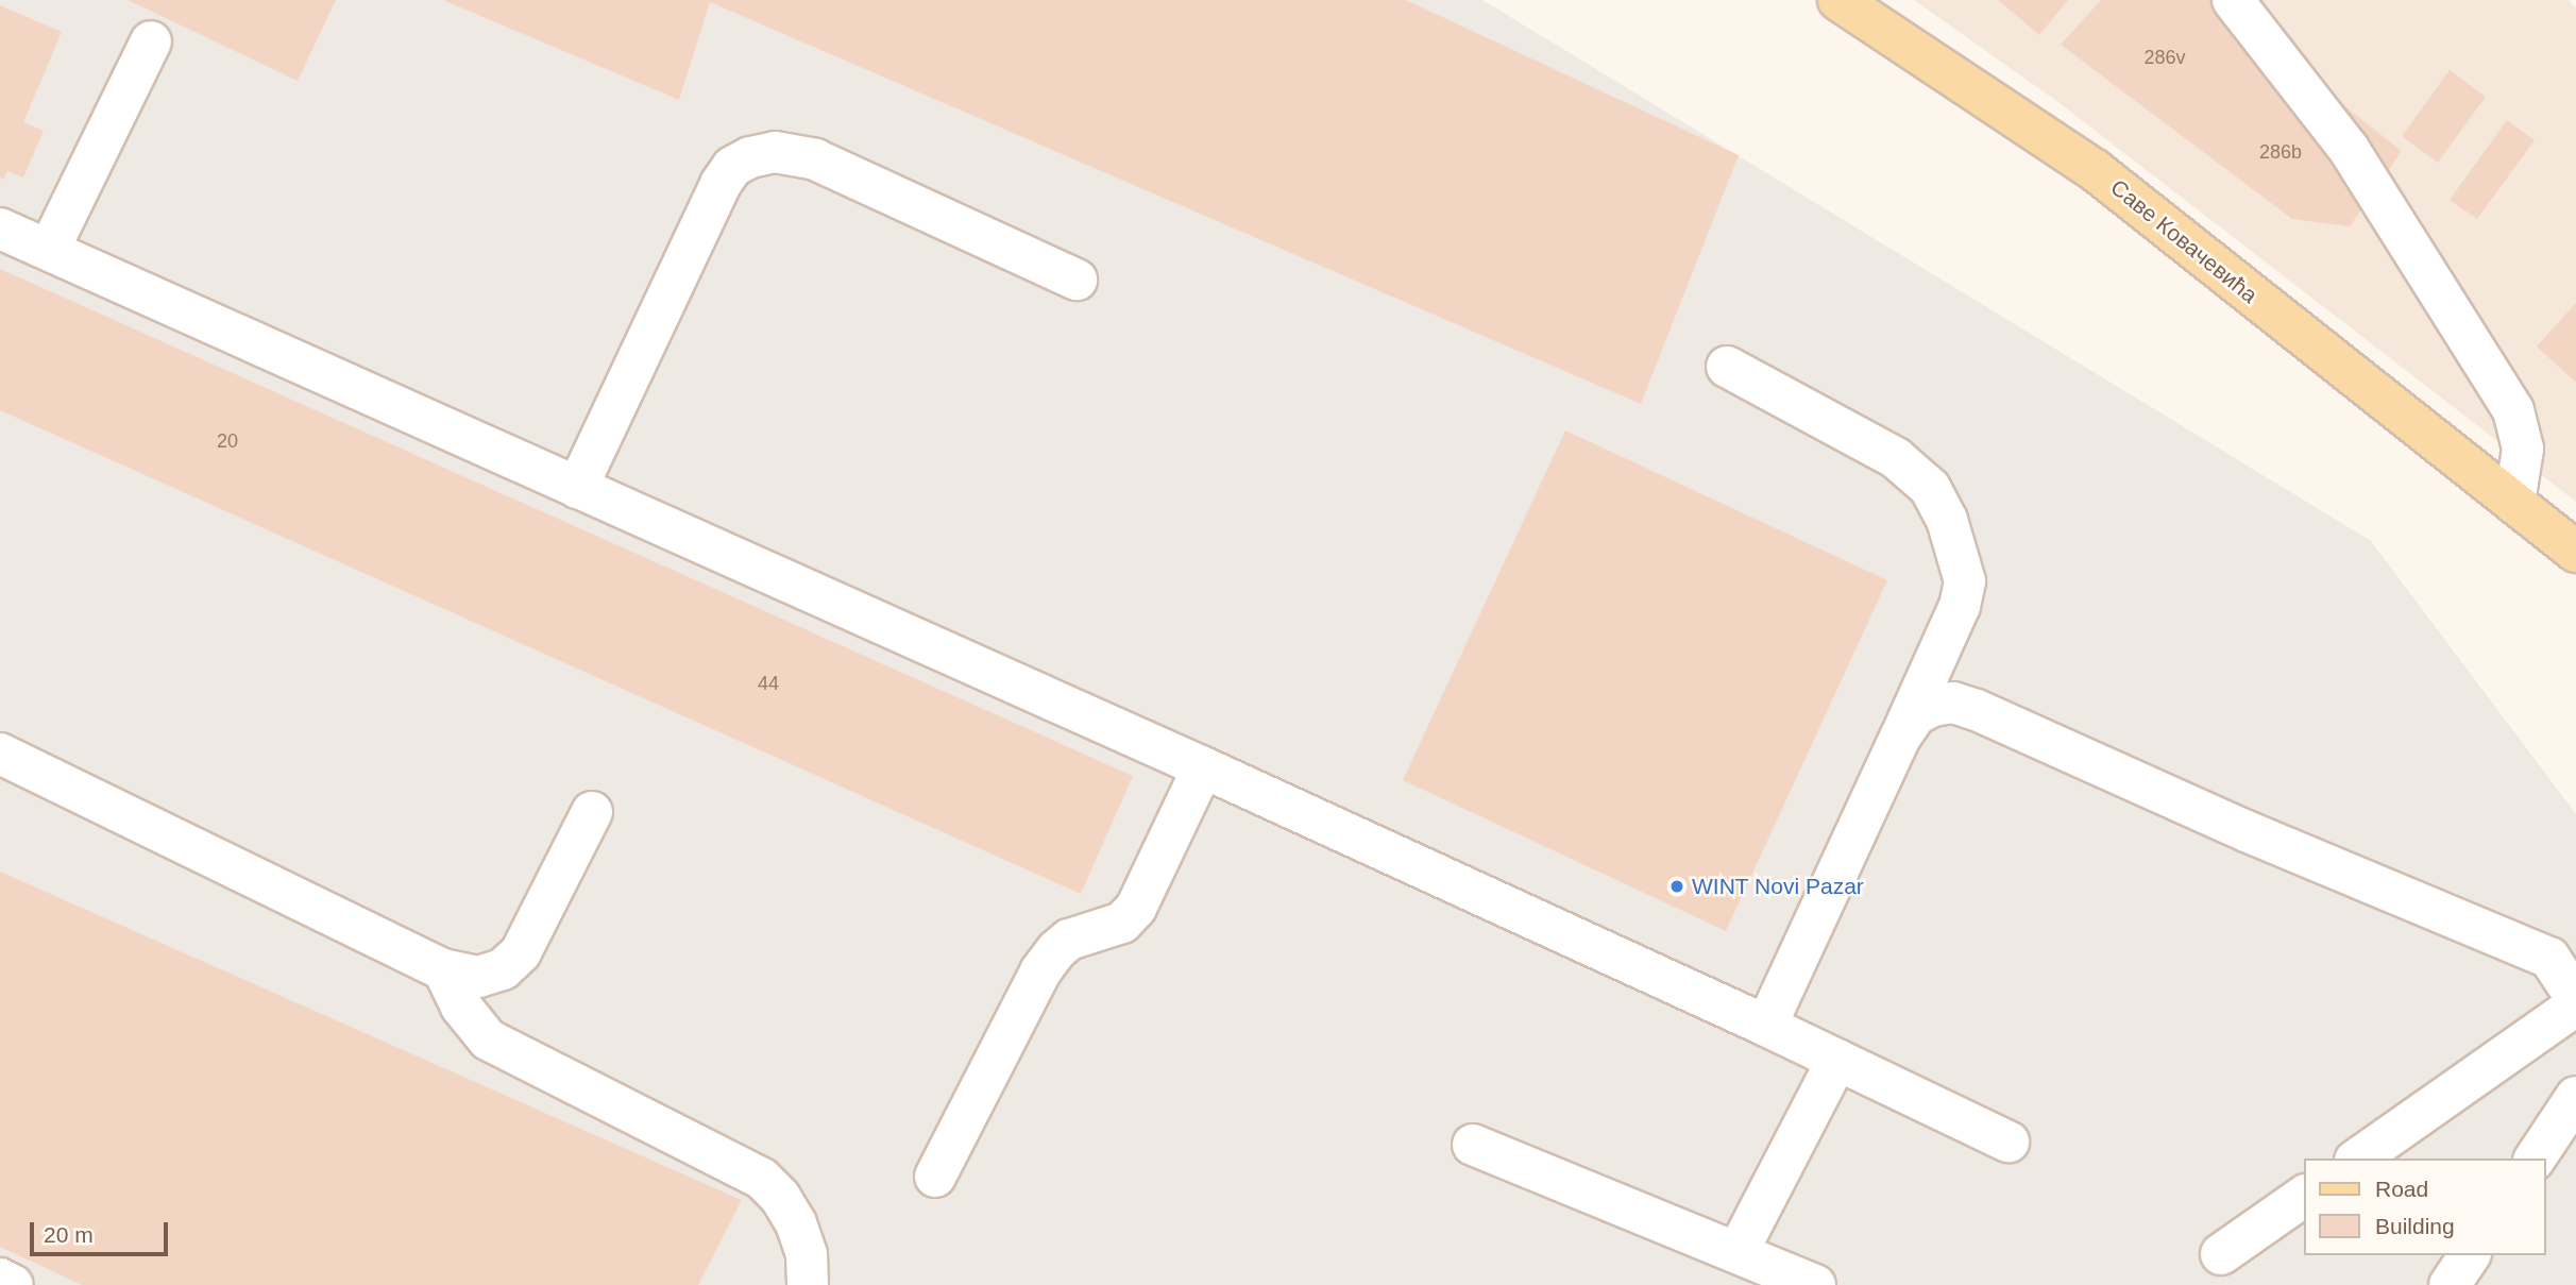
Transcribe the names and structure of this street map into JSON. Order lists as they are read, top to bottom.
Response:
{
  "streets": {
    "main road": ["Саве Ковачевића"]
  },
  "places": ["WINT Novi Pazar"],
  "house_numbers": [
    "286v",
    "286b",
    "20",
    "44"
  ],
  "legend": ["Road", "Building"],
  "scale_bar": "20 m"
}
